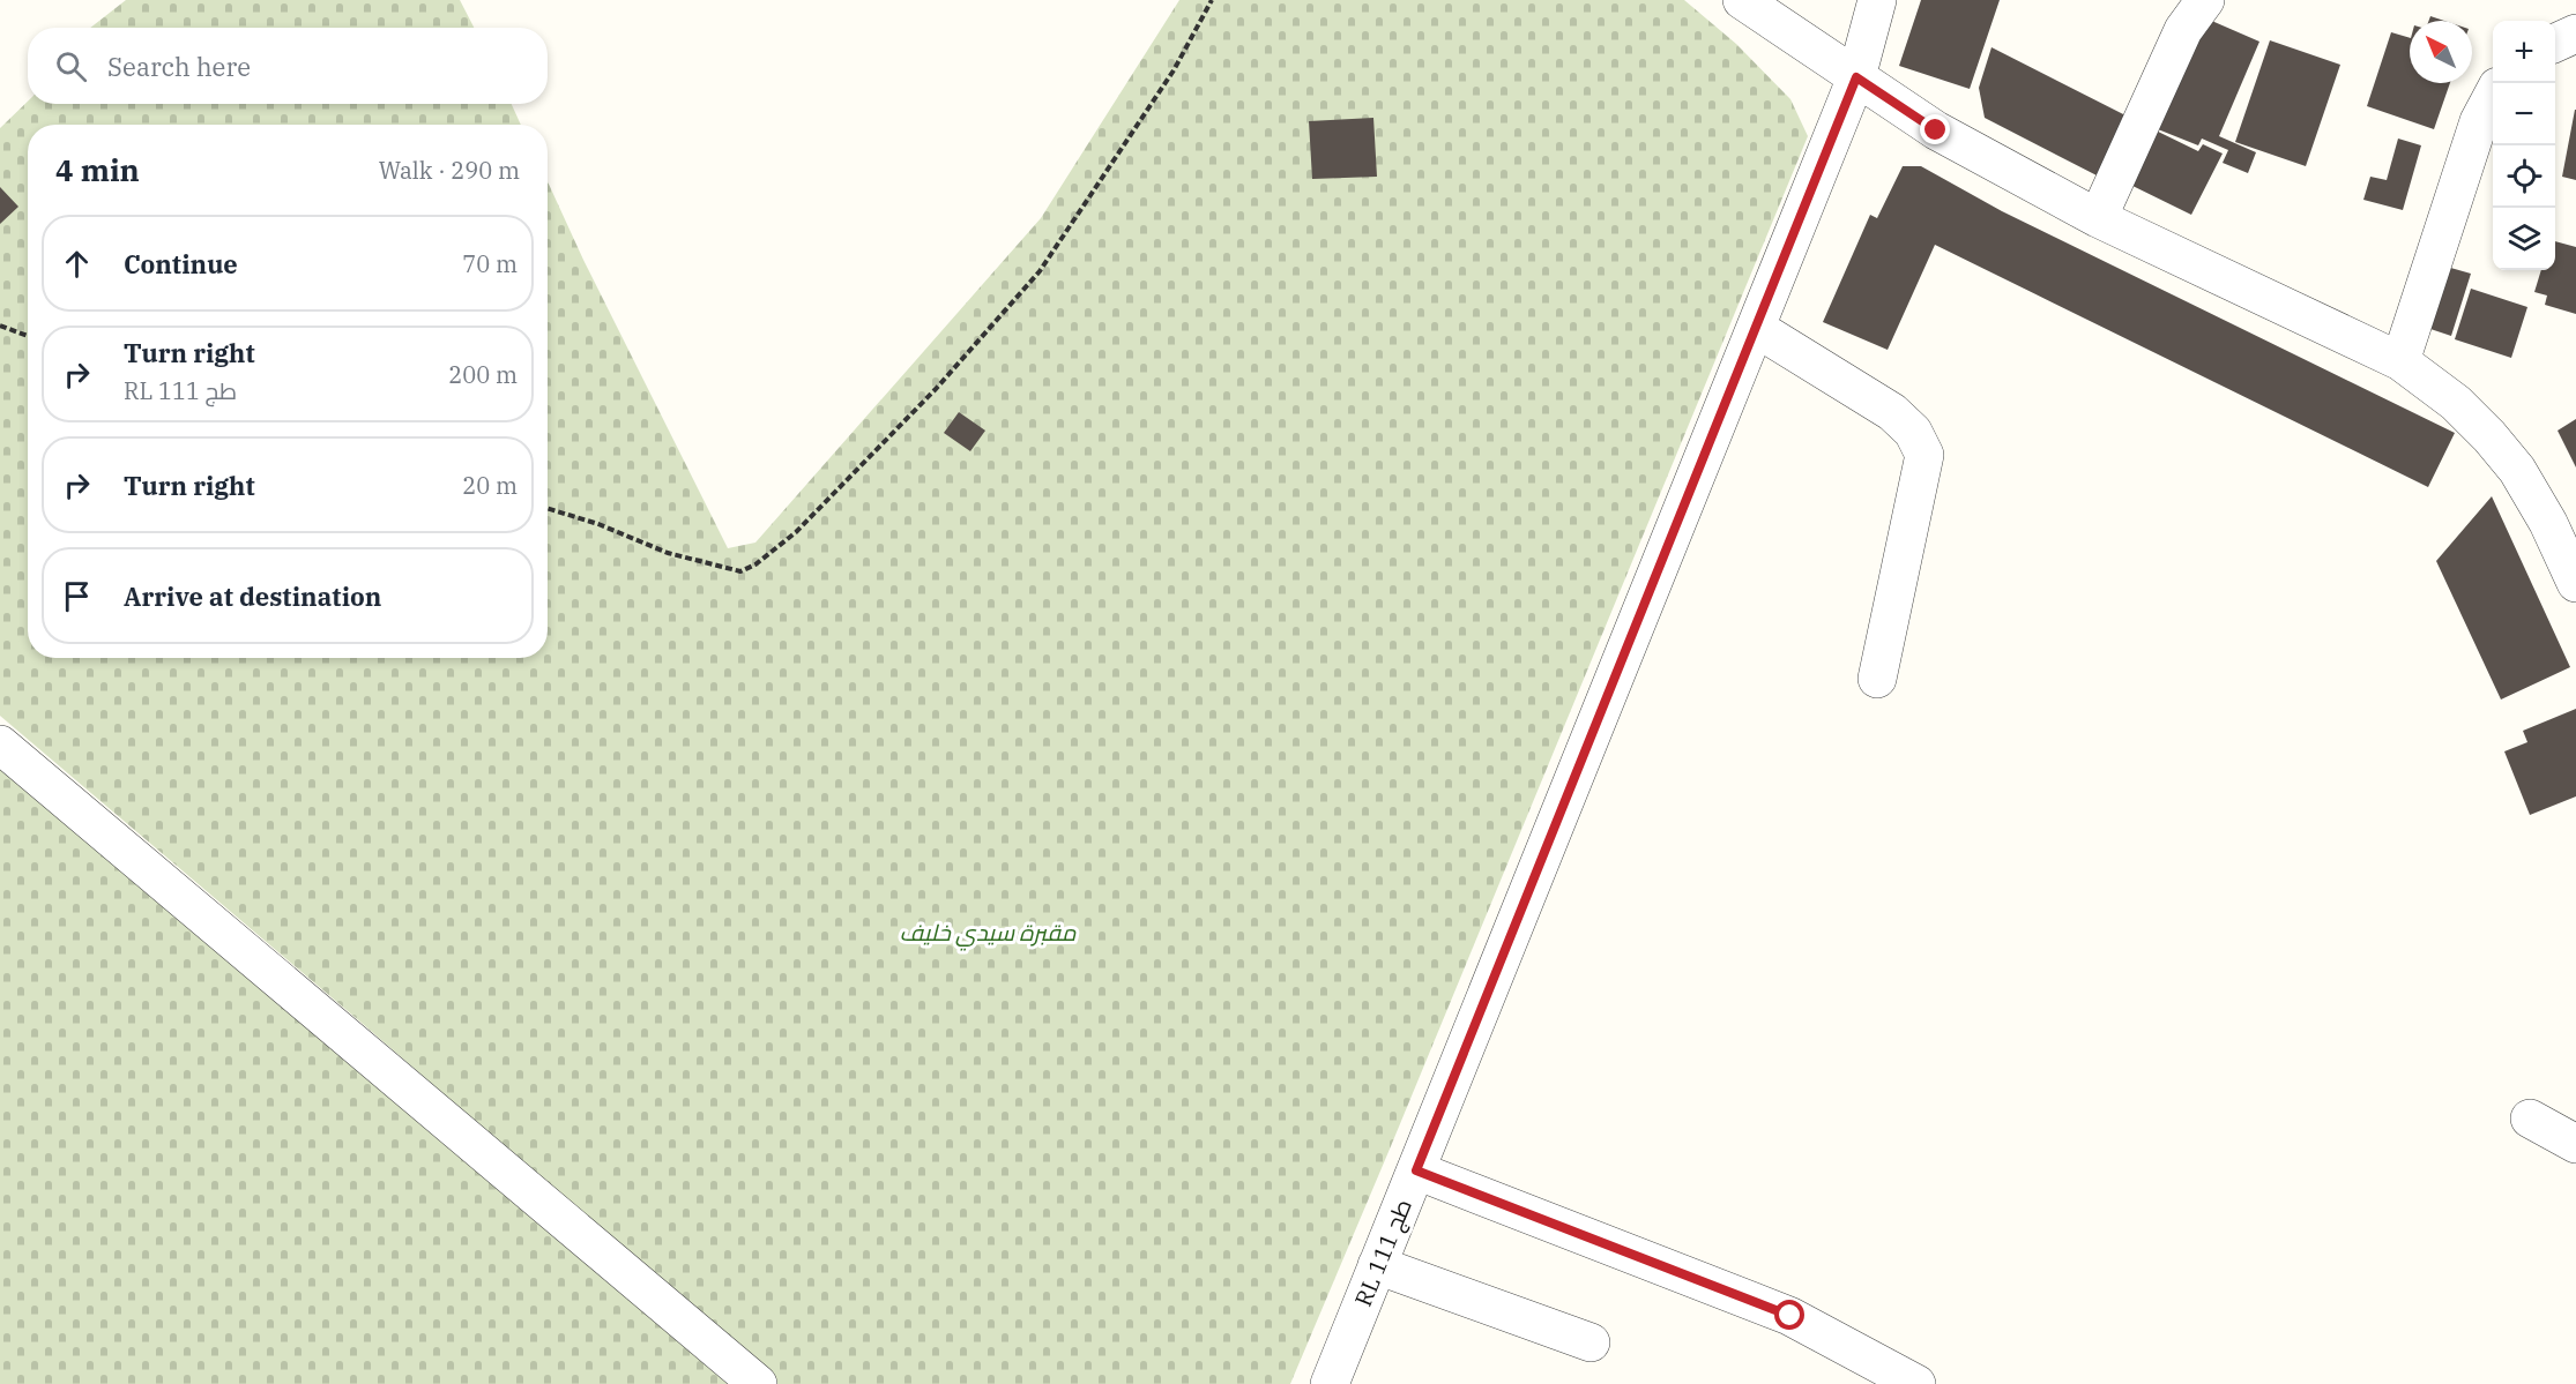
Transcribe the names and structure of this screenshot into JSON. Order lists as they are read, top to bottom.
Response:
{
  "streets": {
    "street": ["RL طج 111"]
  },
  "parks": ["مقبرة سيدي خليف"],
  "north": "top left",
  "page": {
    "map_buttons": ["+", "−"],
    "search": "Search here",
    "heading": ["4 min", "Walk · 290 m"],
    "list": [
      ["Continue", "70 m"],
      ["Turn right", "RL طج 111", "200 m"],
      ["Turn right", "20 m"],
      "Arrive at destination"
    ]
  }
}
